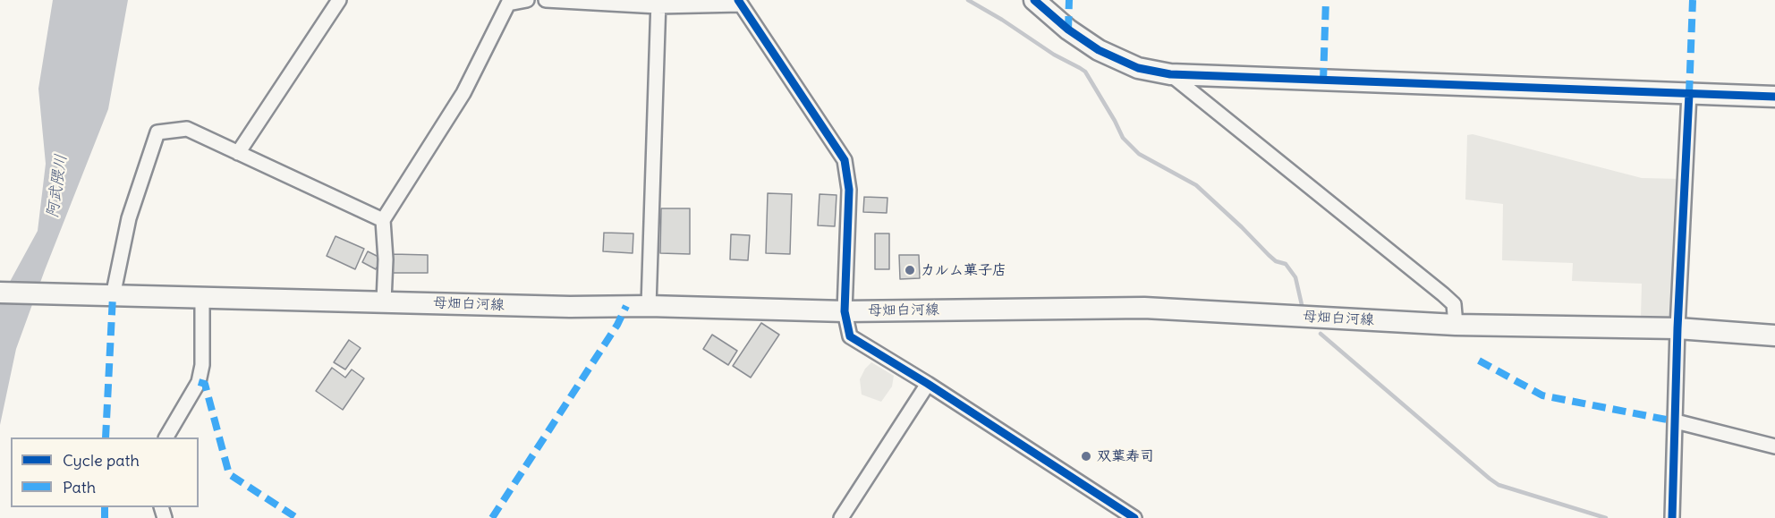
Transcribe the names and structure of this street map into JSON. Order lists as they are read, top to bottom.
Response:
{
  "streets": {
    "main road": ["母畑白河線"]
  },
  "water": ["阿武隈川"],
  "places": ["カルム菓子店", "双葉寿司"],
  "legend": ["Cycle path", "Path"]
}
